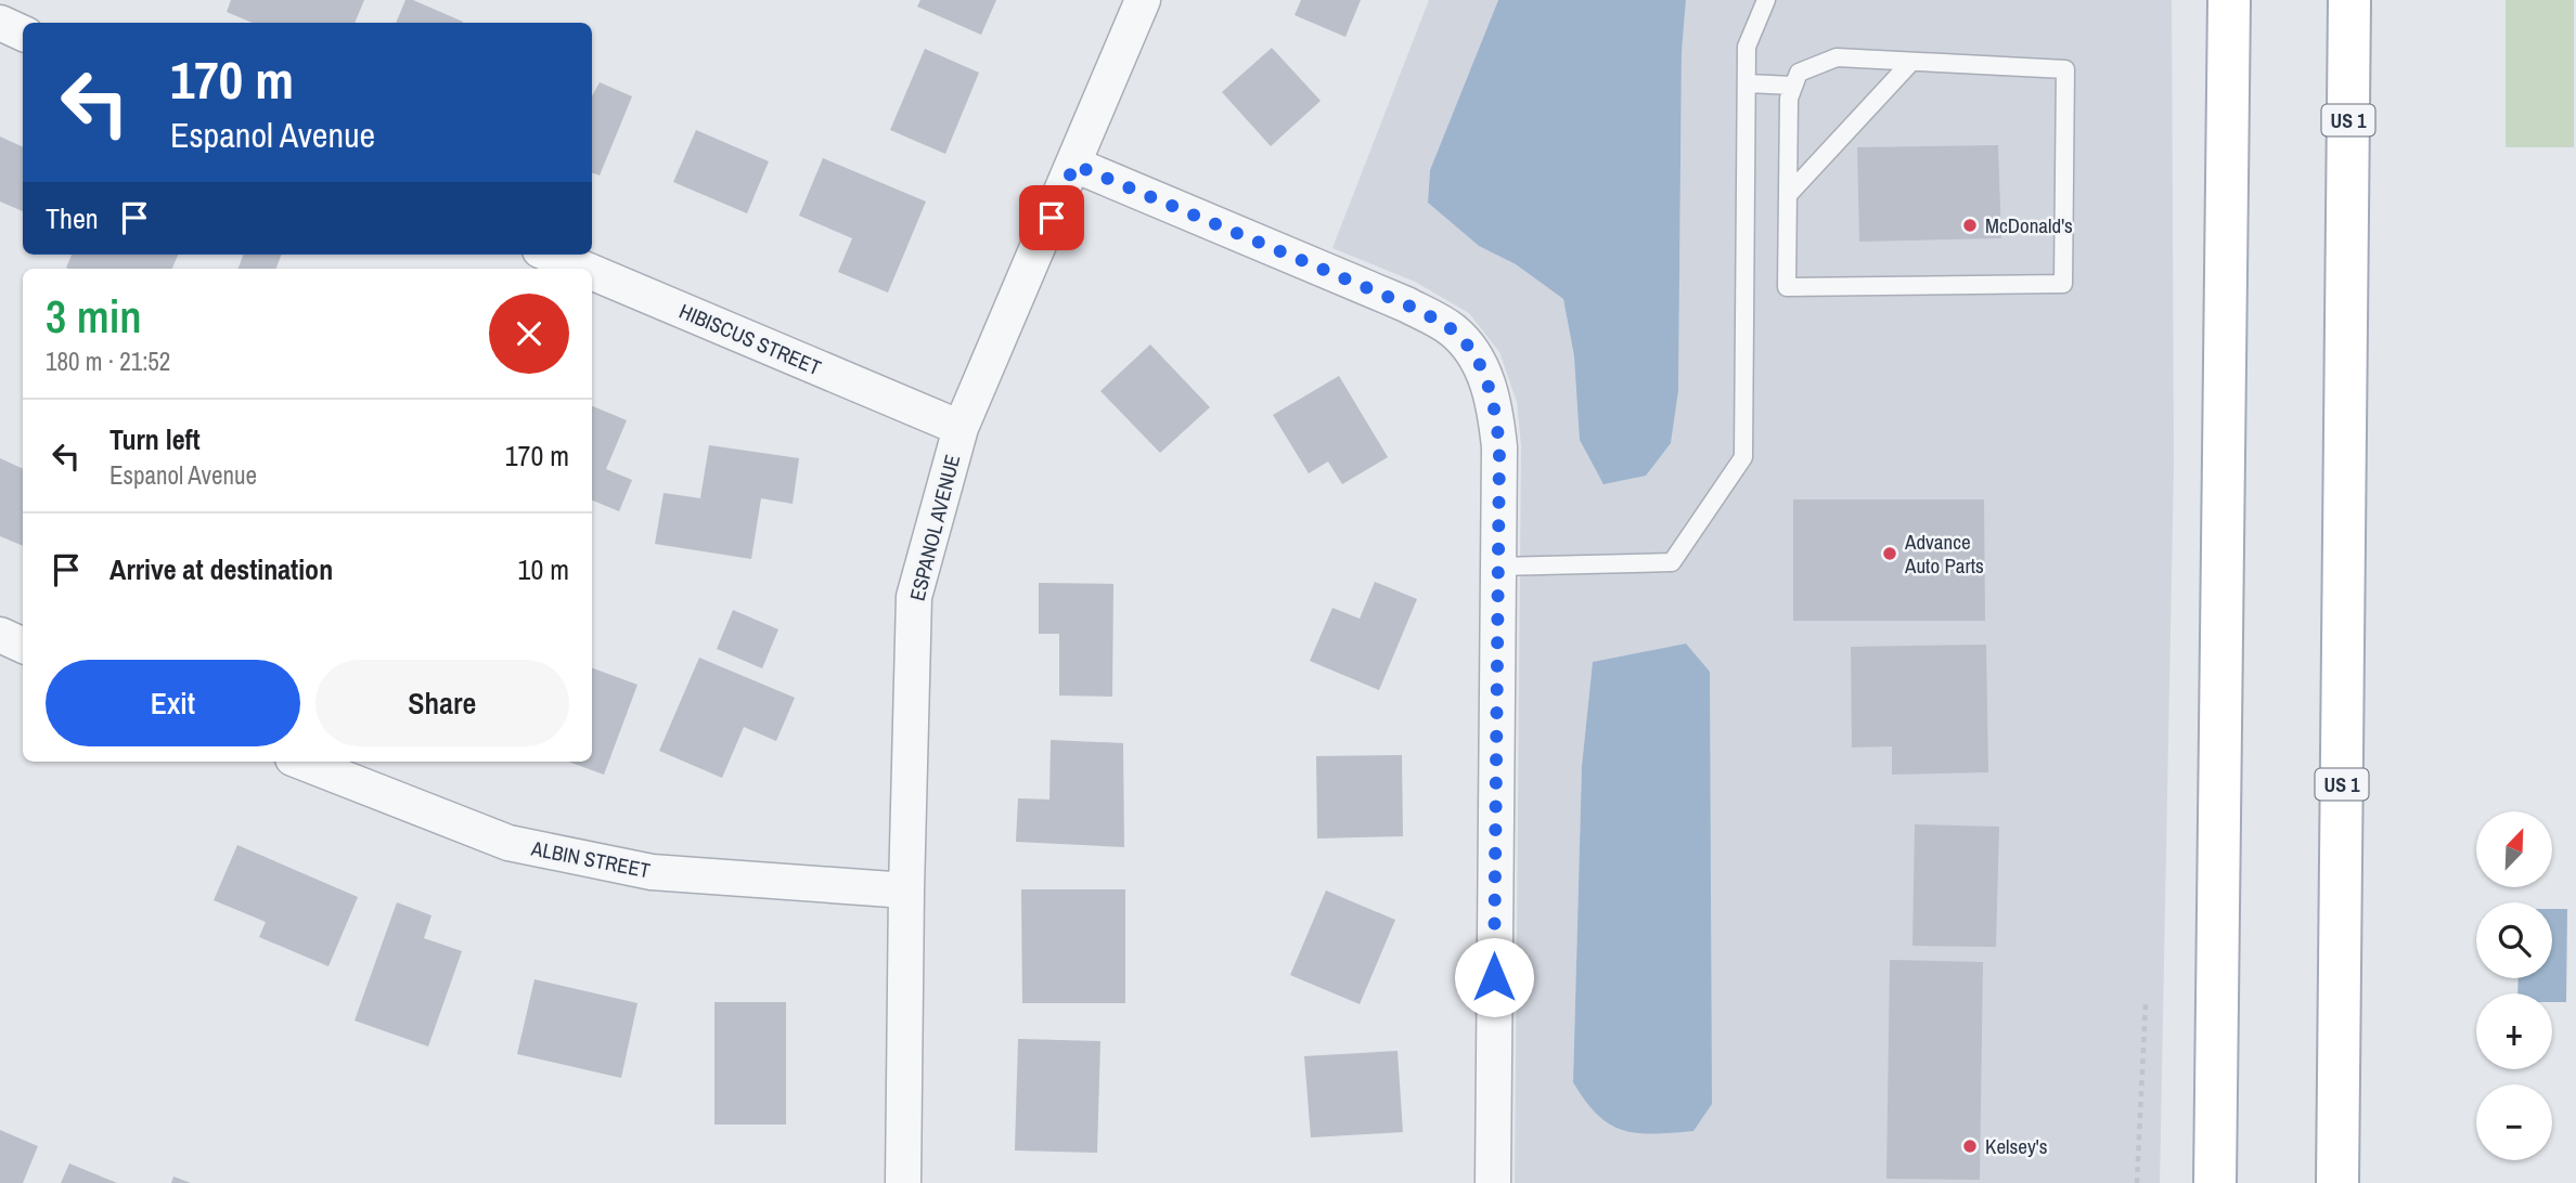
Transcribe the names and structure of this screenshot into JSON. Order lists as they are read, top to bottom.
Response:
{
  "streets": {
    "main road": ["US 1"],
    "street": ["HIBISCUS STREET", "ESPANOL AVENUE", "ALBIN STREET"]
  },
  "crossings": [
    ["HIBISCUS STREET", "ESPANOL AVENUE"],
    ["ESPANOL AVENUE", "ALBIN STREET"]
  ],
  "places": ["McDonald's", "Advance Auto Parts", "Kelsey's"],
  "north": "top right",
  "page": {
    "turn": ["170 m", "Espanol Avenue"],
    "then": "Then",
    "heading": ["3 min", "180 m · 21:52"],
    "list": [
      {
        "name": "Turn left",
        "note": "Espanol Avenue",
        "value": "170 m"
      },
      {
        "name": "Arrive at destination",
        "value": "10 m"
      }
    ],
    "buttons": ["Exit", "Share"],
    "map_buttons": ["+", "−"]
  }
}
